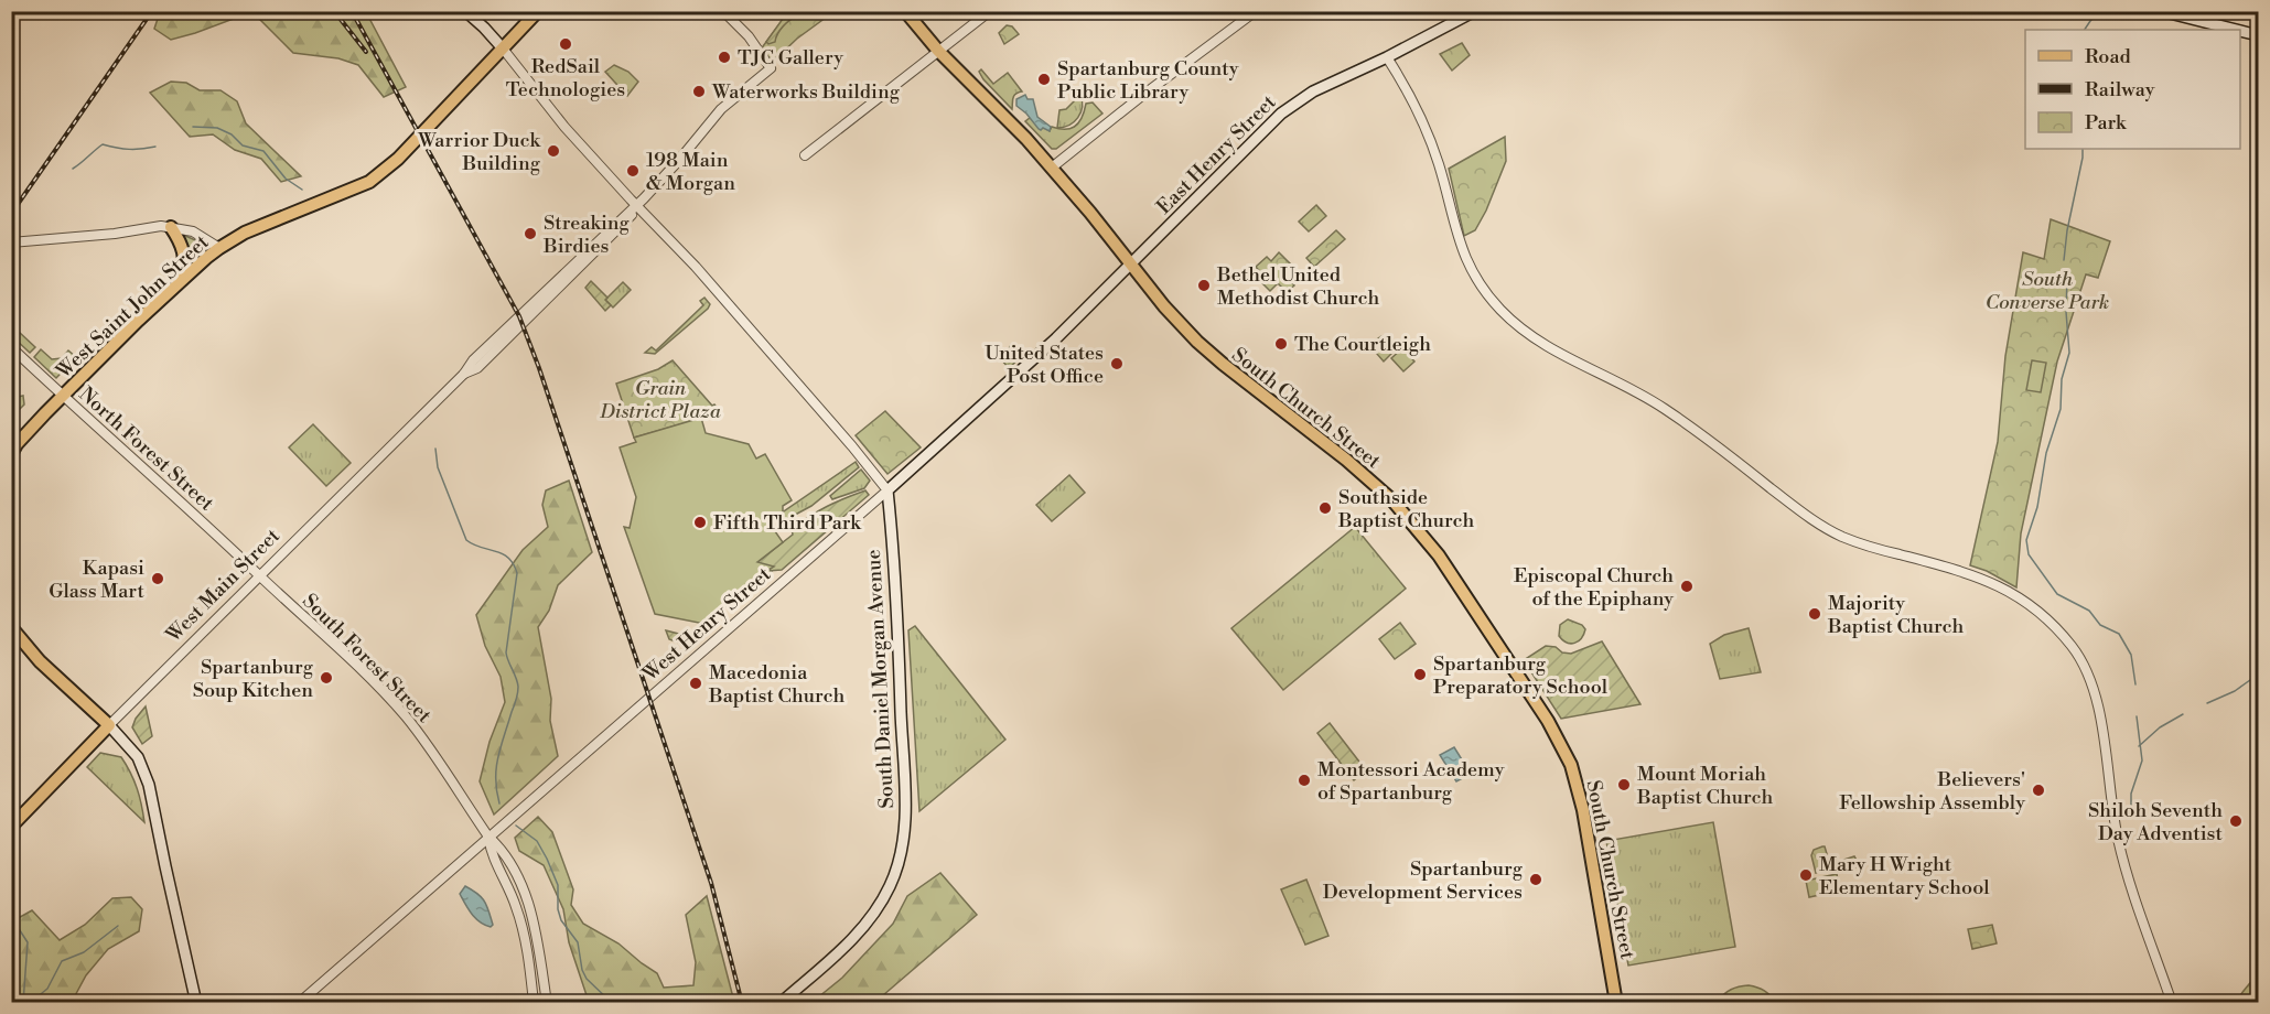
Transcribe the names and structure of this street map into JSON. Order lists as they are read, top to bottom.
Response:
{
  "streets": {
    "main road": [
      "East Henry Street",
      "West Saint John Street",
      "South Church Street",
      "West Main Street",
      "West Henry Street",
      "South Daniel Morgan Avenue"
    ],
    "street": ["North Forest Street", "South Forest Street"]
  },
  "crossings": [
    ["East Henry Street", "South Church Street"],
    ["East Henry Street", "West Henry Street"],
    ["West Saint John Street", "North Forest Street"],
    ["South Church Street", "West Henry Street"],
    ["North Forest Street", "West Main Street"],
    ["North Forest Street", "South Forest Street"],
    ["West Main Street", "South Forest Street"],
    ["West Henry Street", "South Forest Street"],
    ["West Henry Street", "South Daniel Morgan Avenue"]
  ],
  "parks": ["South Converse Park", "Grain District Plaza"],
  "places": [
    "RedSail Technologies",
    "TJC Gallery",
    "Spartanburg County Public Library",
    "Waterworks Building",
    "Warrior Duck Building",
    "198 Main & Morgan",
    "Streaking Birdies",
    "Bethel United Methodist Church",
    "The Courtleigh",
    "United States Post Office",
    "Southside Baptist Church",
    "Fifth Third Park",
    "Kapasi Glass Mart",
    "Episcopal Church of the Epiphany",
    "Majority Baptist Church",
    "Spartanburg Preparatory School",
    "Spartanburg Soup Kitchen",
    "Macedonia Baptist Church",
    "Montessori Academy of Spartanburg",
    "Mount Moriah Baptist Church",
    "Believers' Fellowship Assembly",
    "Shiloh Seventh Day Adventist",
    "Mary H Wright Elementary School",
    "Spartanburg Development Services"
  ],
  "legend": ["Road", "Railway", "Park"]
}
